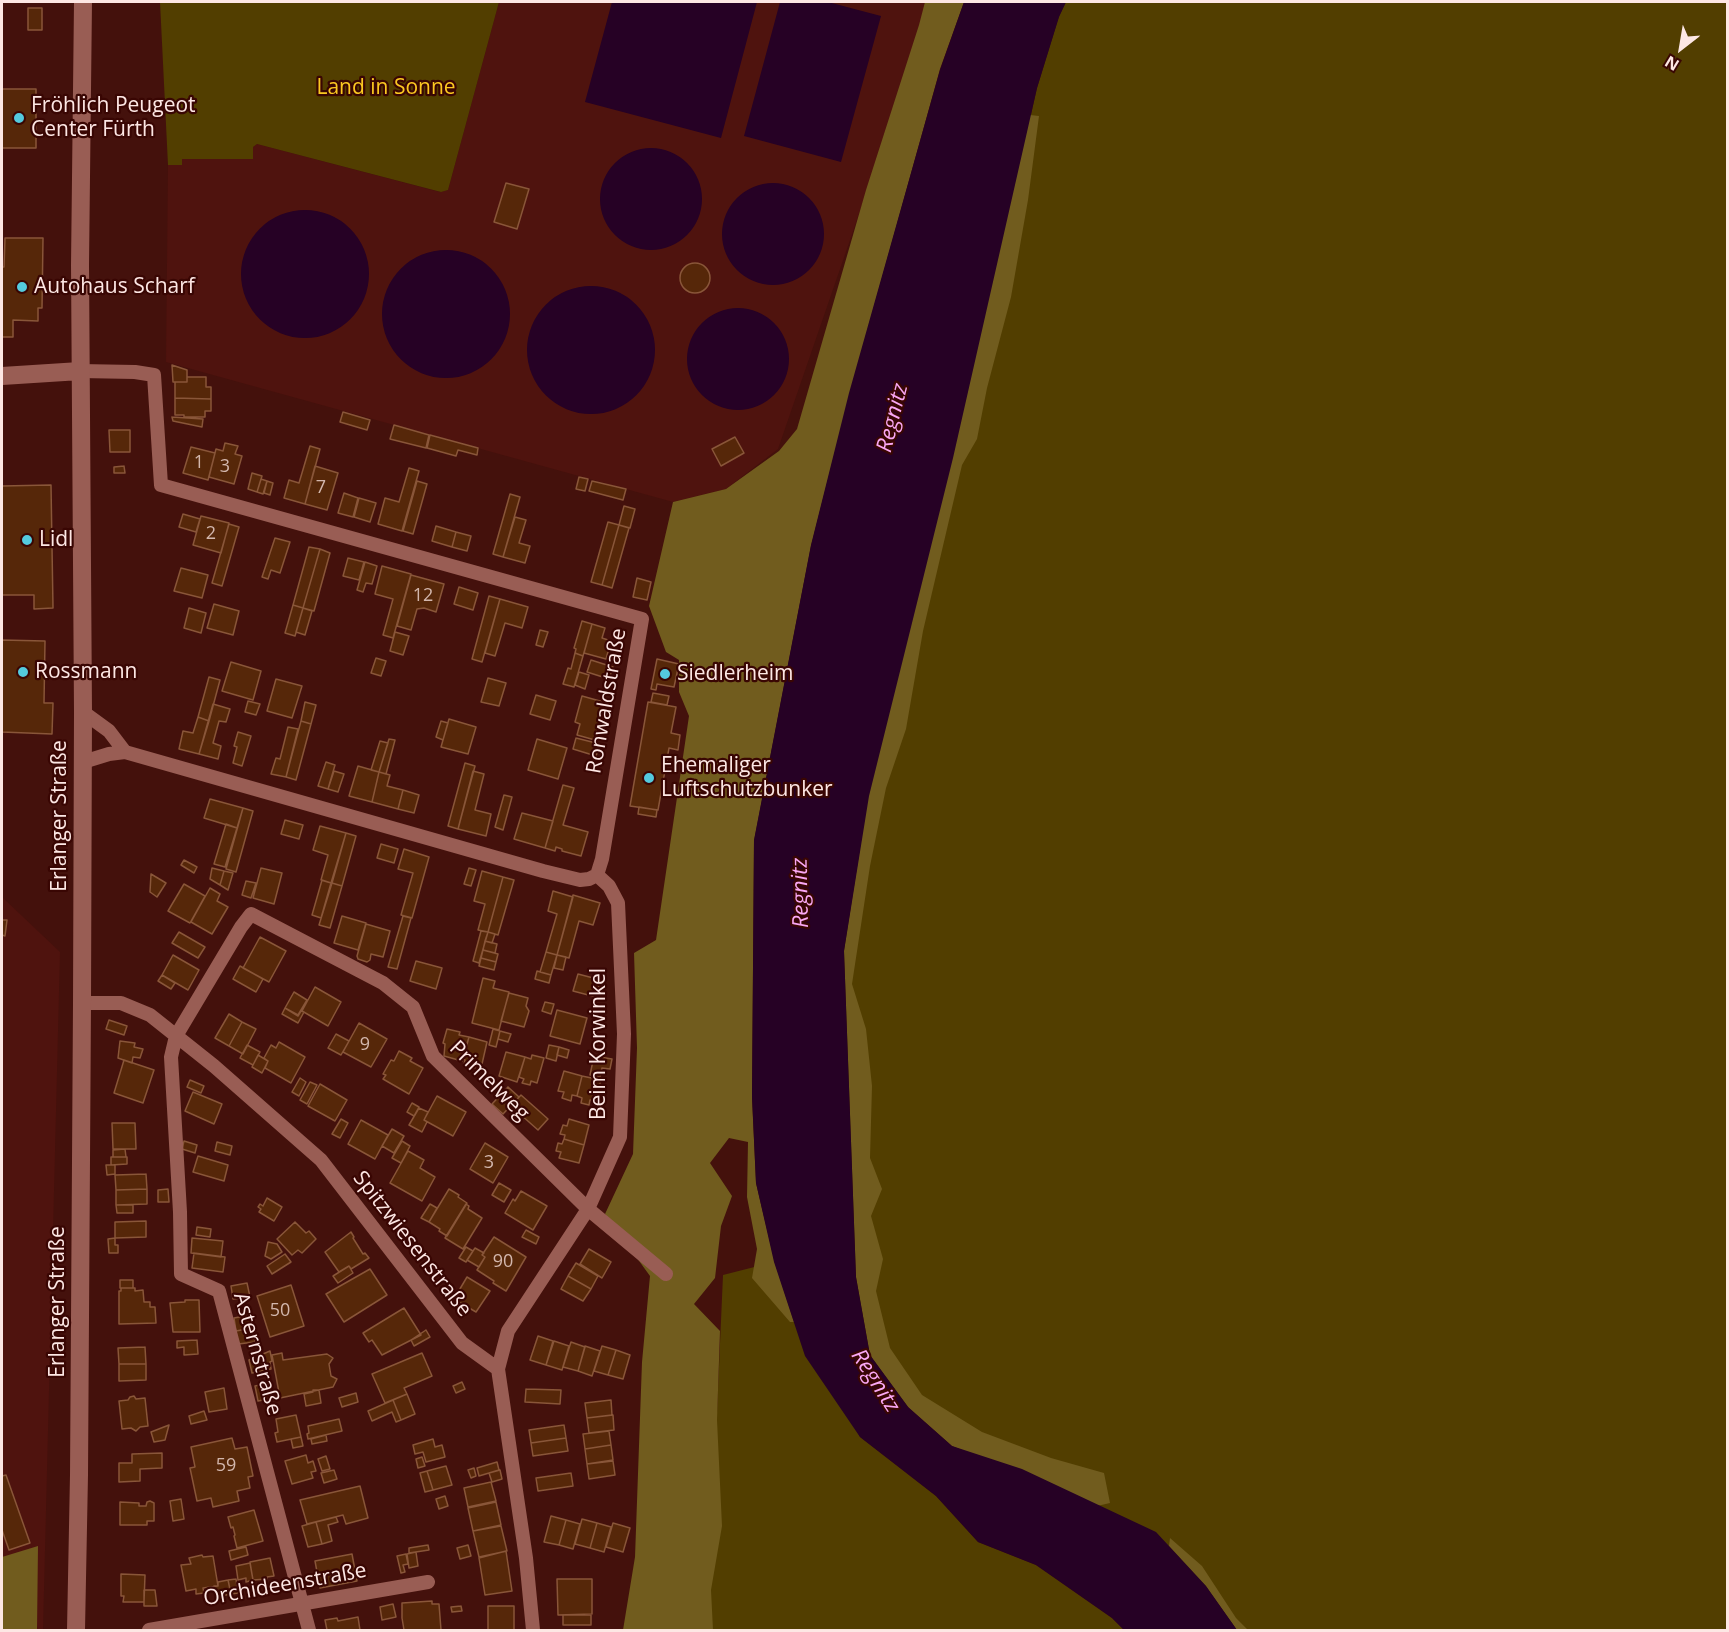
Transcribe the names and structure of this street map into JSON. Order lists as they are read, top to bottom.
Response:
{
  "streets": {
    "main road": ["Erlanger Straße"],
    "street": [
      "Ronwaldstraße",
      "Beim Korwinkel",
      "Primelweg",
      "Spitzwiesenstraße",
      "Asternstraße",
      "Orchideenstraße"
    ]
  },
  "crossings": [
    ["Ronwaldstraße", "Erlanger Straße"],
    ["Ronwaldstraße", "Beim Korwinkel"],
    ["Erlanger Straße", "Spitzwiesenstraße"],
    ["Beim Korwinkel", "Primelweg"],
    ["Beim Korwinkel", "Spitzwiesenstraße"],
    ["Primelweg", "Spitzwiesenstraße"],
    ["Primelweg", "Asternstraße"],
    ["Spitzwiesenstraße", "Asternstraße"],
    ["Asternstraße", "Orchideenstraße"]
  ],
  "water": ["Regnitz"],
  "parks": ["Land in Sonne"],
  "places": [
    "Fröhlich Peugeot Center Fürth",
    "Autohaus Scharf",
    "Lidl",
    "Rossmann",
    "Siedlerheim",
    "Ehemaliger Luftschutzbunker"
  ],
  "house_numbers": [
    "1",
    "3",
    "7",
    "2",
    "12",
    "9",
    "3",
    "90",
    "50",
    "59"
  ],
  "north": "bottom left"
}
